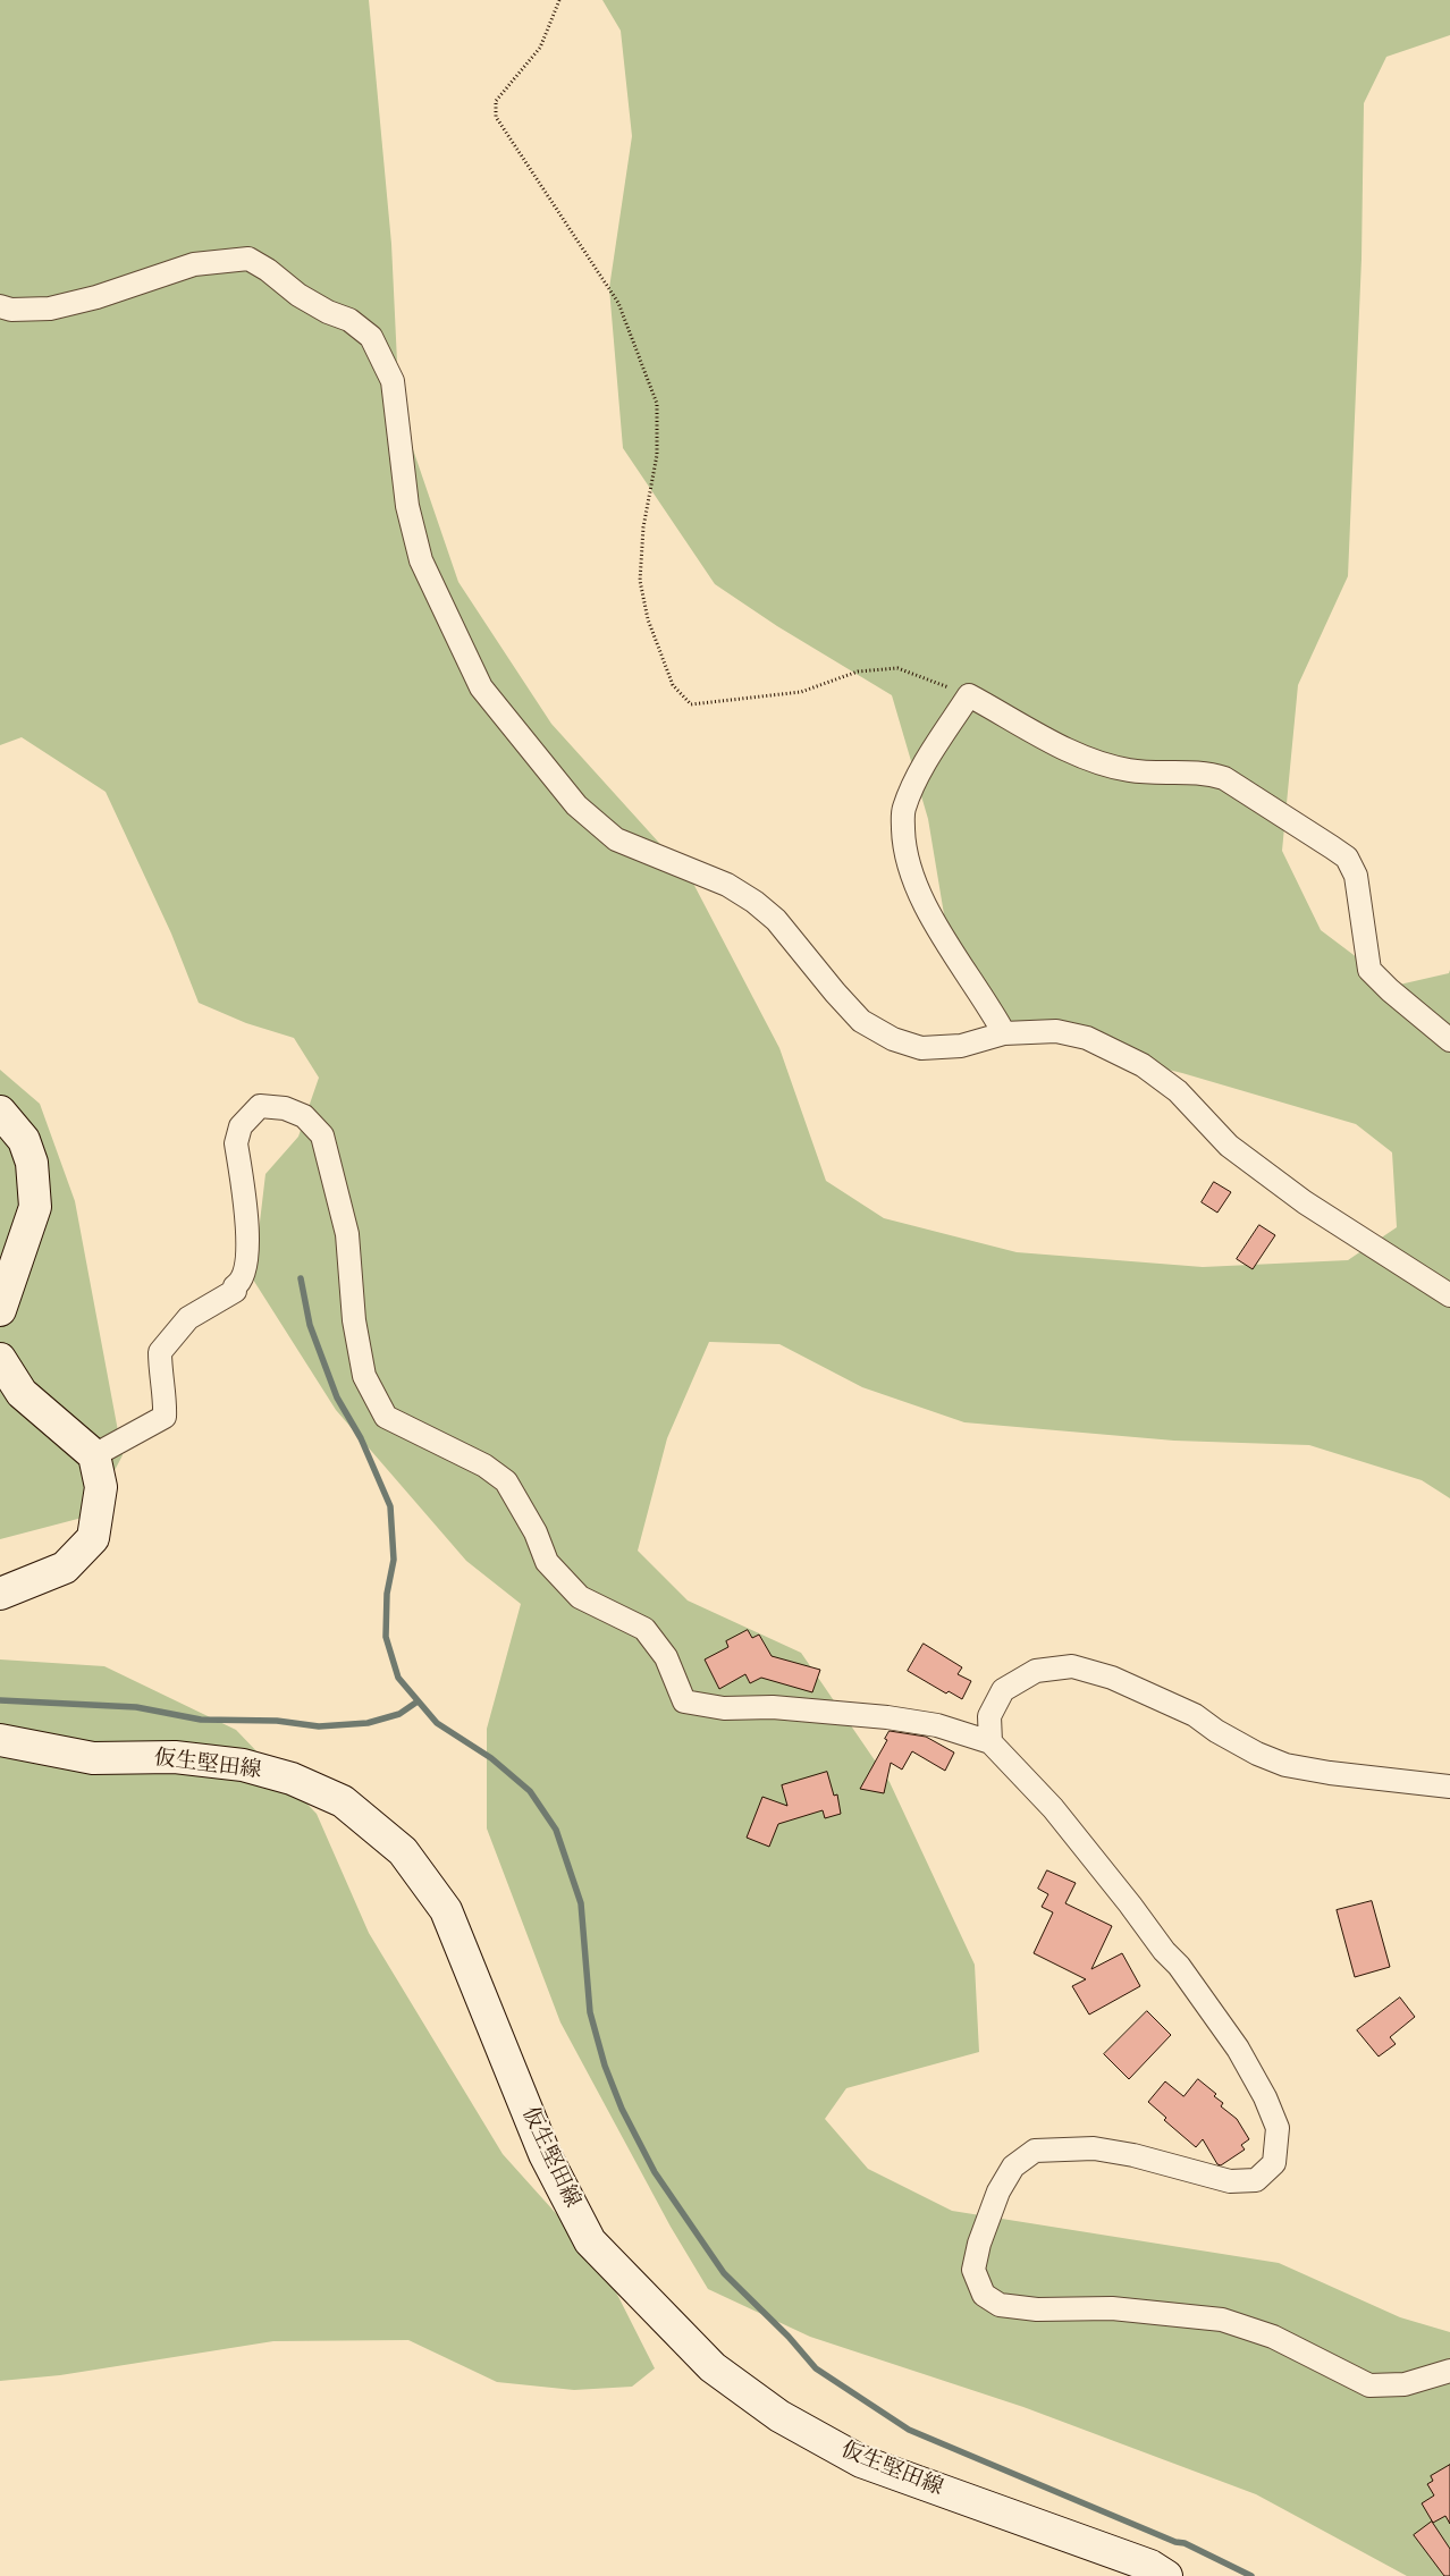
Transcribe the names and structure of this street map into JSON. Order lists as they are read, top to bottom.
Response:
{
  "streets": {
    "main road": ["仮生堅田線"]
  }
}
